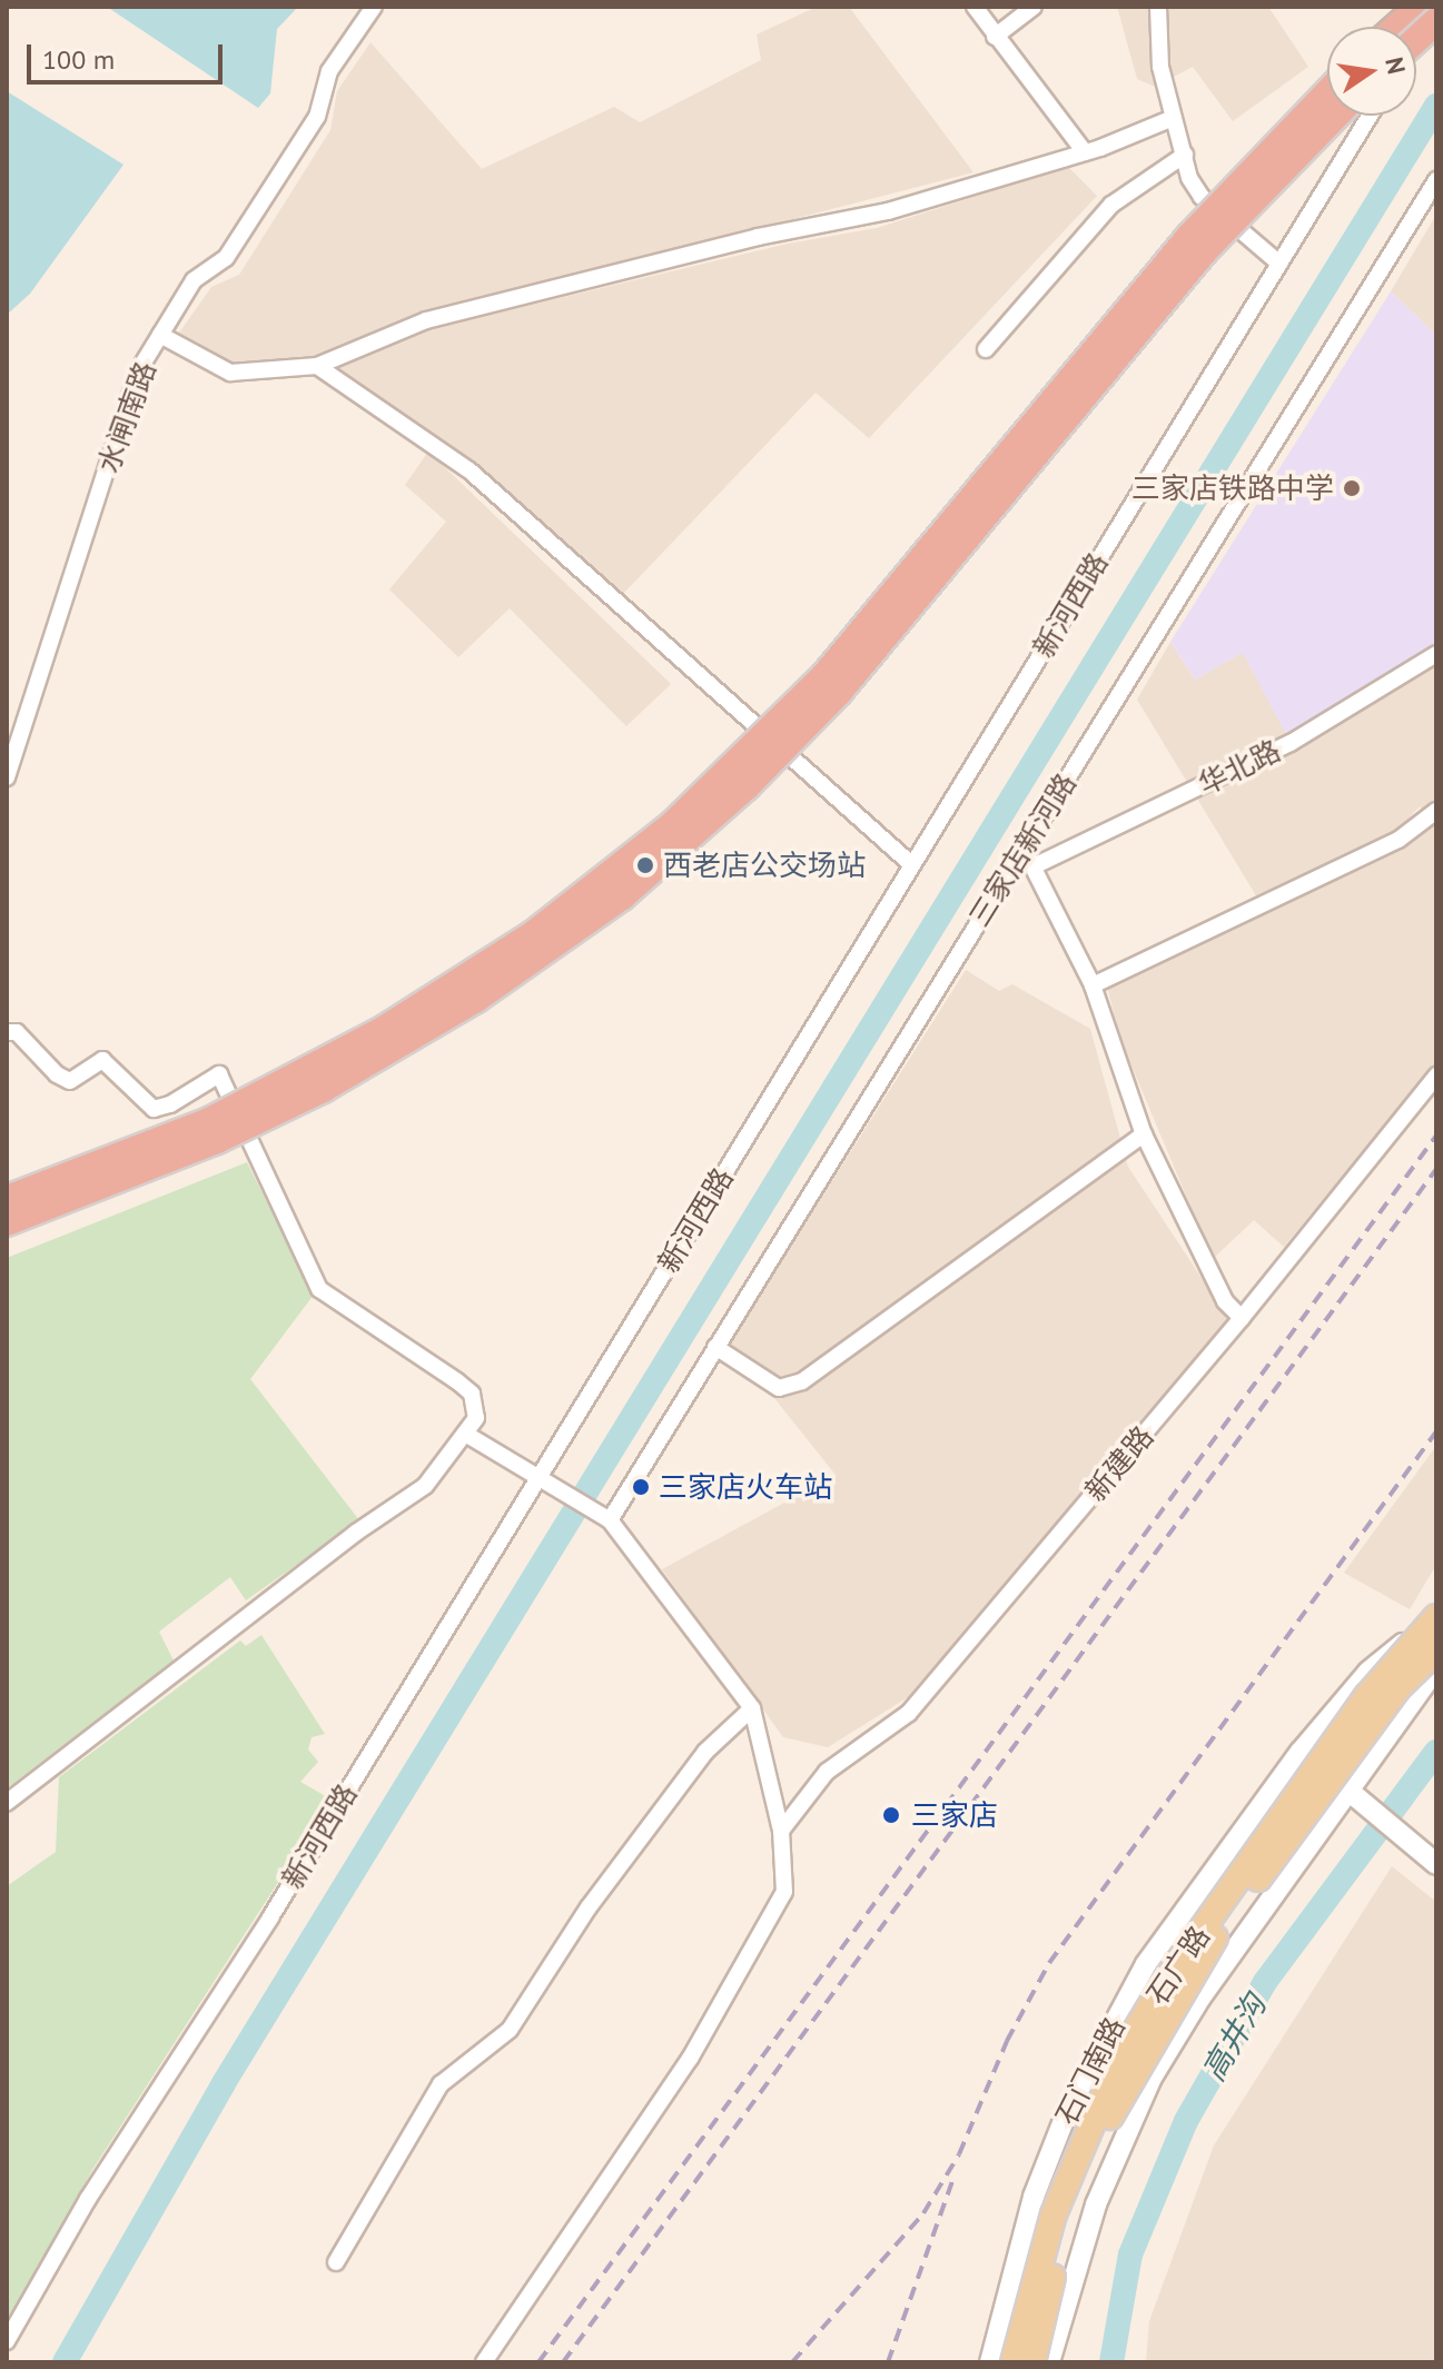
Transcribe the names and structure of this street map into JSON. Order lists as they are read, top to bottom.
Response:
{
  "streets": {
    "main road": ["石广路", "石门南路"],
    "street": [
      "水闸南路",
      "新河西路",
      "华北路",
      "三家店新河路",
      "新建路"
    ]
  },
  "crossings": [
    ["石广路", "石门南路"]
  ],
  "water": ["高井沟"],
  "places": [
    "三家店铁路中学",
    "西老店公交场站",
    "三家店火车站",
    "三家店"
  ],
  "scale_bar": "100 m",
  "north": "right"
}
